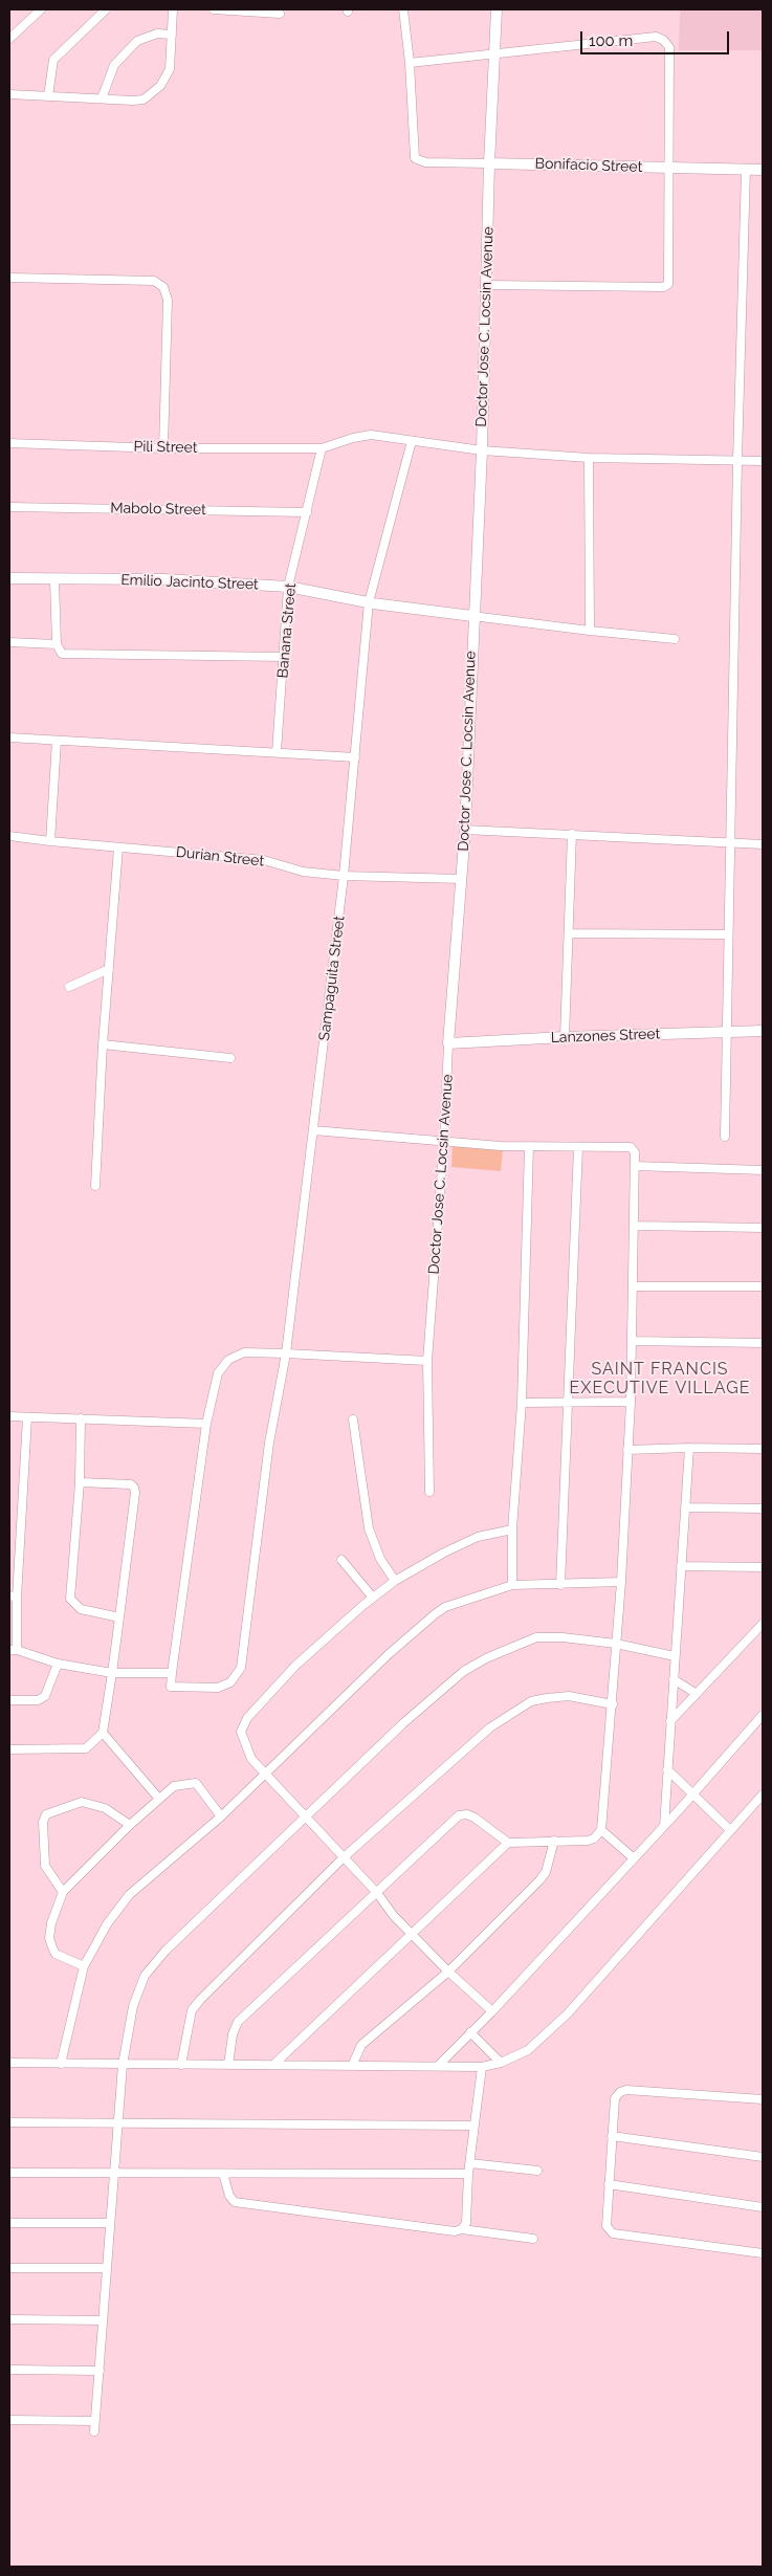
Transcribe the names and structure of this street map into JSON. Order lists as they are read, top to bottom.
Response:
{
  "streets": {
    "street": [
      "Bonifacio Street",
      "Doctor Jose C. Locsin Avenue",
      "Pili Street",
      "Mabolo Street",
      "Emilio Jacinto Street",
      "Banana Street",
      "Durian Street",
      "Sampaguita Street",
      "Lanzones Street"
    ]
  },
  "crossings": [
    ["Bonifacio Street", "Doctor Jose C. Locsin Avenue"],
    ["Doctor Jose C. Locsin Avenue", "Pili Street"],
    ["Doctor Jose C. Locsin Avenue", "Emilio Jacinto Street"],
    ["Doctor Jose C. Locsin Avenue", "Durian Street"],
    ["Doctor Jose C. Locsin Avenue", "Lanzones Street"],
    ["Pili Street", "Banana Street"],
    ["Pili Street", "Sampaguita Street"],
    ["Mabolo Street", "Banana Street"],
    ["Emilio Jacinto Street", "Banana Street"],
    ["Emilio Jacinto Street", "Sampaguita Street"],
    ["Durian Street", "Sampaguita Street"]
  ],
  "districts": ["SAINT FRANCIS EXECUTIVE VILLAGE"],
  "scale_bar": "100 m"
}
